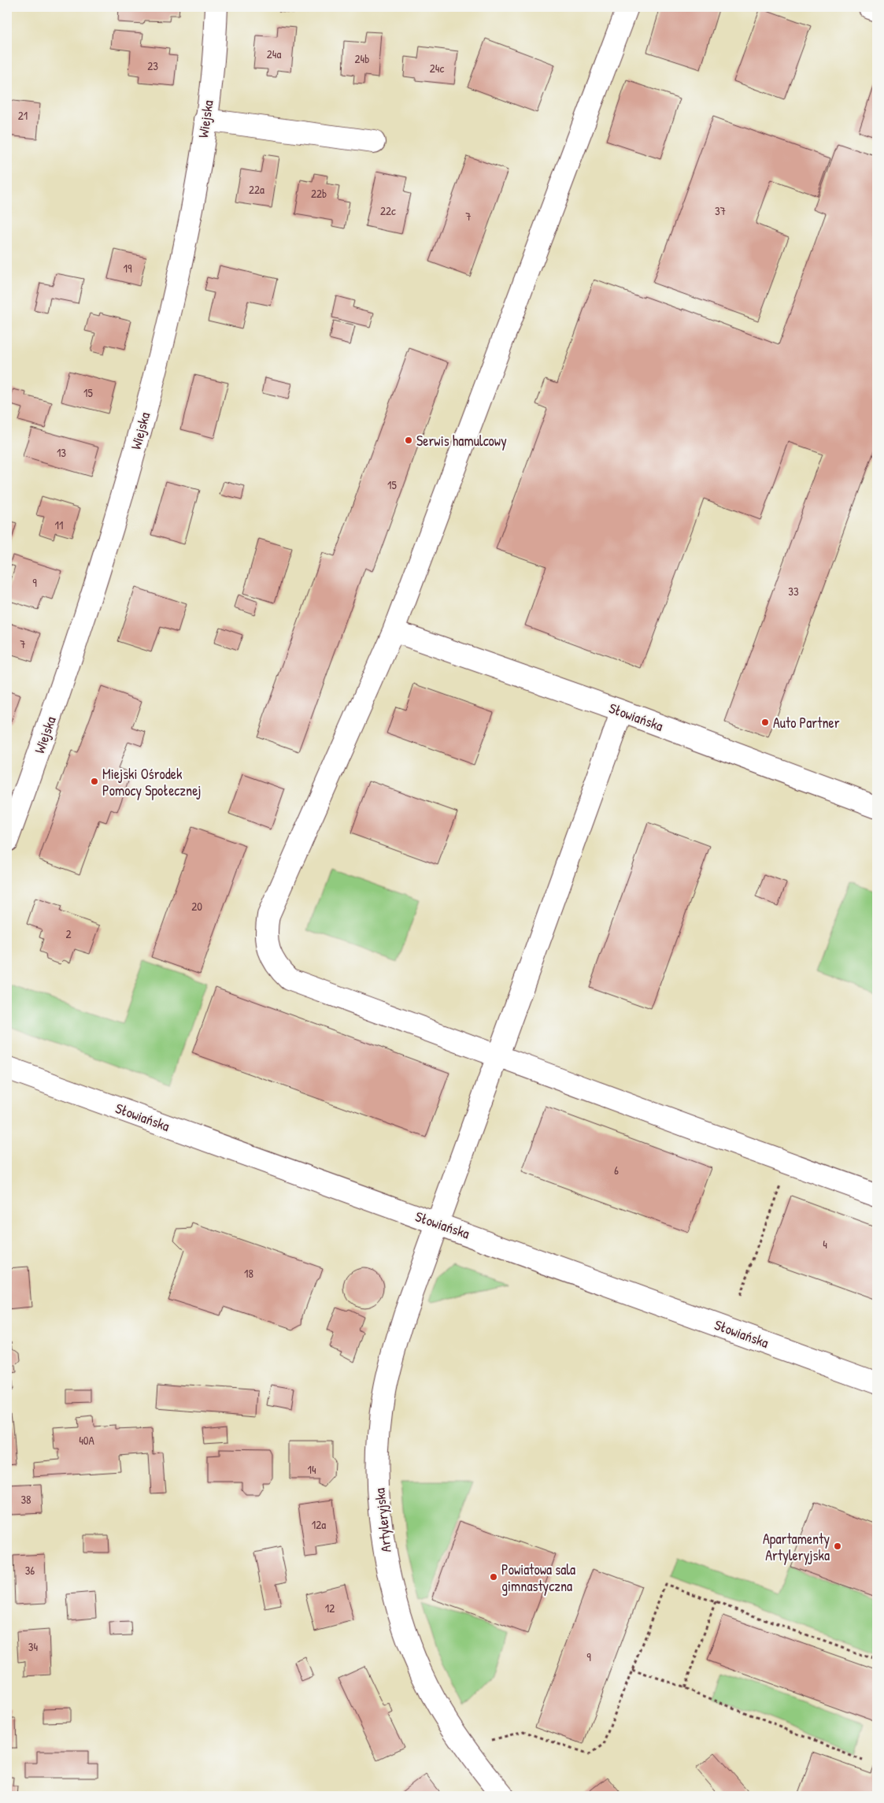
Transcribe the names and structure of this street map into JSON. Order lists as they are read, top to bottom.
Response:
{
  "streets": {
    "street": ["Wiejska", "Słowiańska", "Artyleryjska"]
  },
  "crossings": [
    ["Słowiańska", "Artyleryjska"]
  ],
  "places": [
    "Serwis hamulcowy",
    "Auto Partner",
    "Miejski Ośrodek Pomocy Społecznej",
    "Apartamenty Artyleryjska",
    "Powiatowa sala gimnastyczna"
  ],
  "house_numbers": [
    "24a",
    "24b",
    "23",
    "24c",
    "21",
    "22a",
    "22b",
    "22c",
    "37",
    "7",
    "19",
    "15",
    "13",
    "15",
    "11",
    "9",
    "33",
    "7",
    "20",
    "2",
    "6",
    "4",
    "18",
    "40A",
    "14",
    "38",
    "12a",
    "36",
    "12",
    "34",
    "9"
  ]
}
